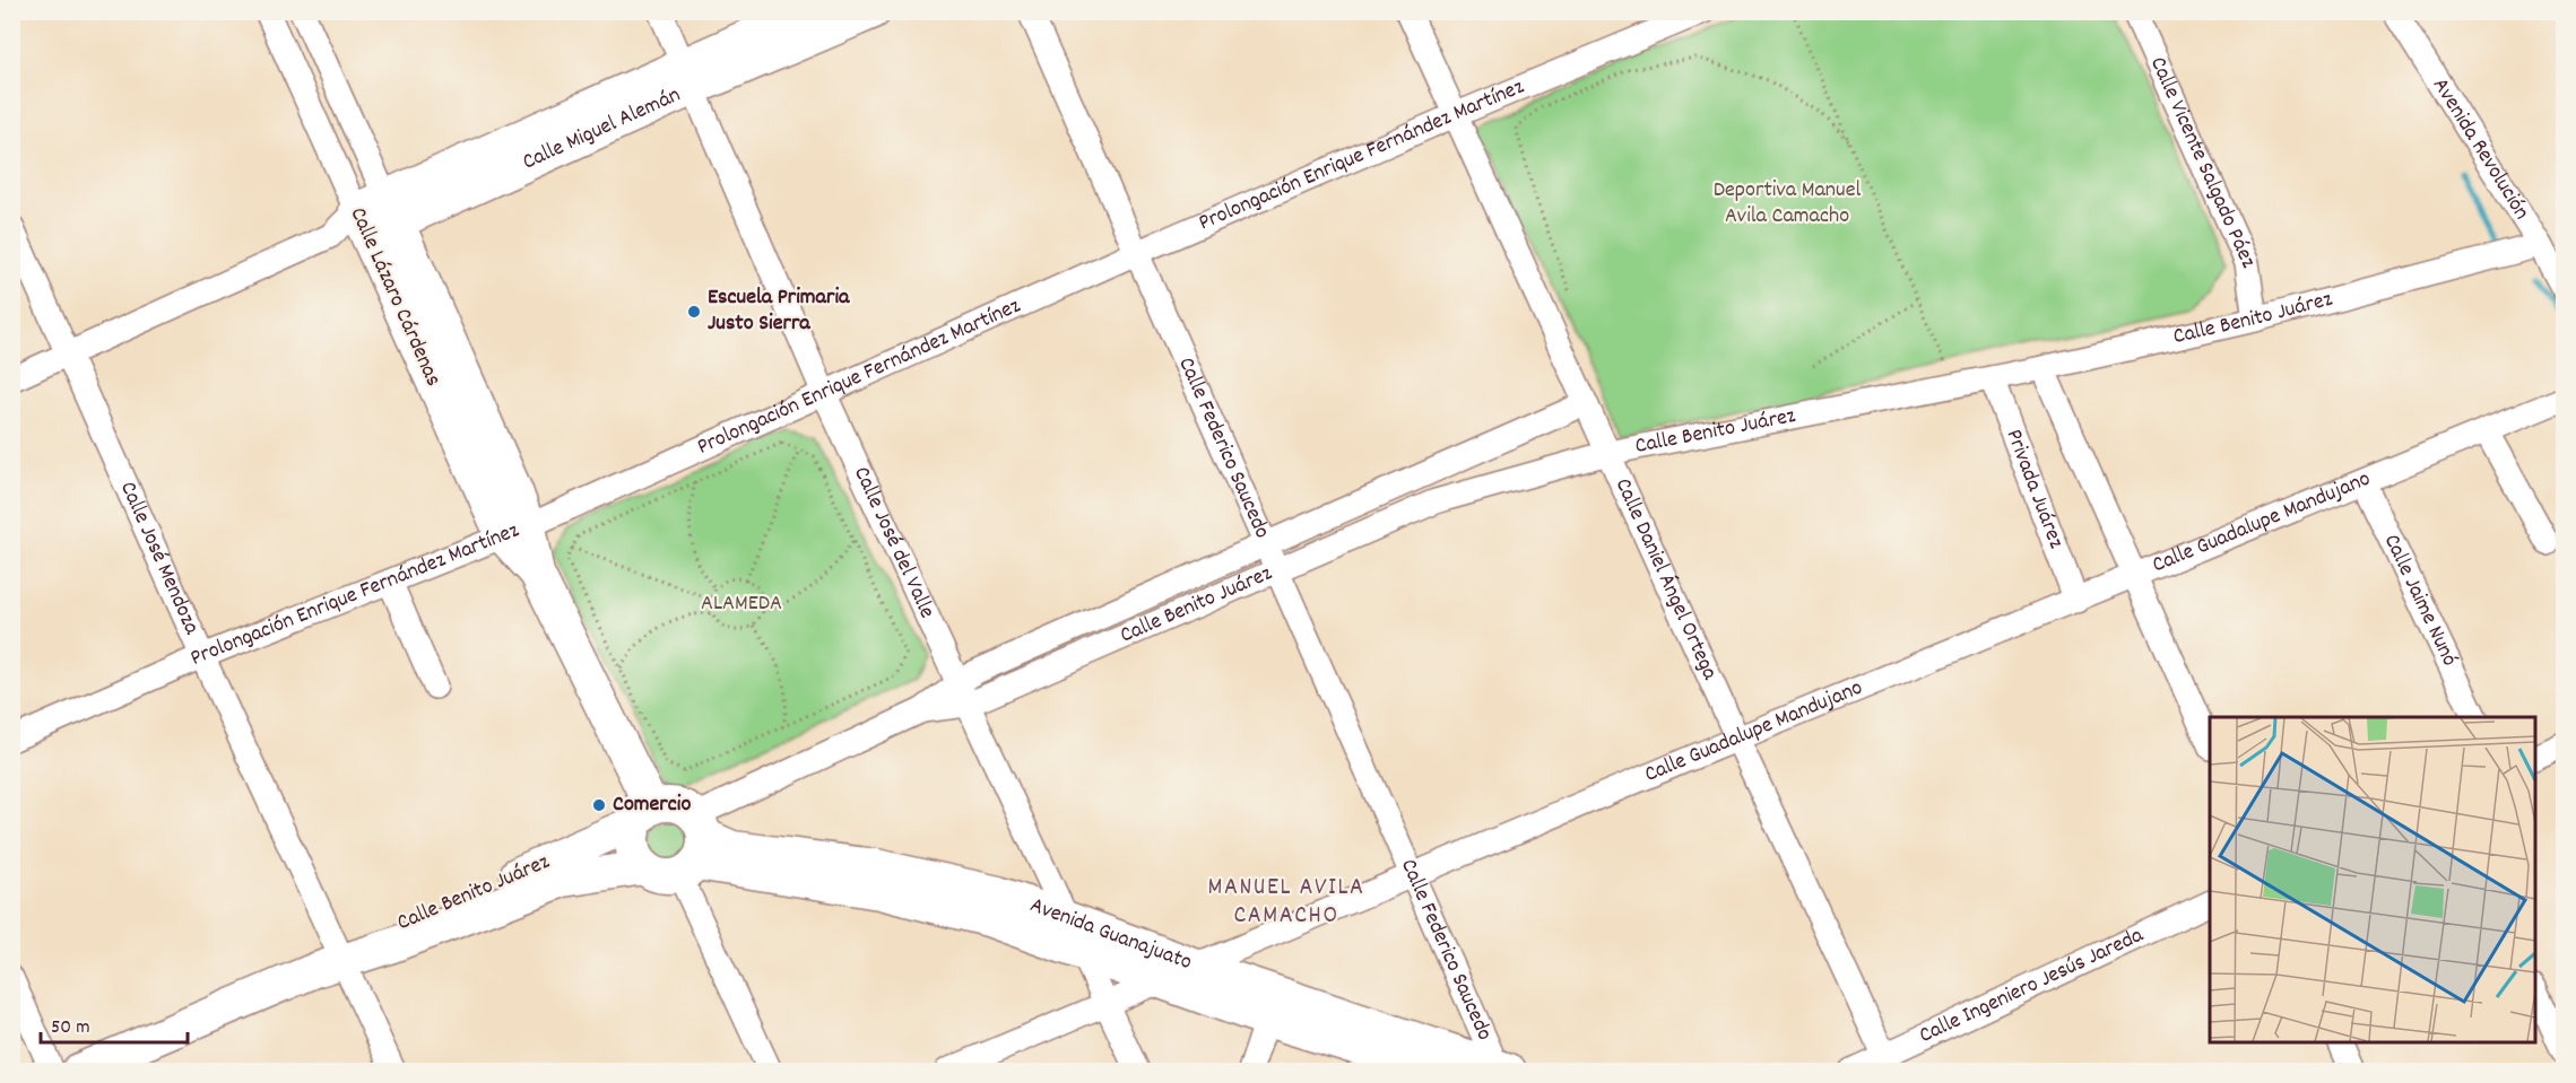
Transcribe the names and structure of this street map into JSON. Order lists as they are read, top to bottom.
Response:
{
  "streets": {
    "street": [
      "Calle Miguel Alemán",
      "Avenida Revolución",
      "Prolongación Enrique Fernández Martínez",
      "Calle Vicente Salgado Páez",
      "Calle Lázaro Cárdenas",
      "Calle Benito Juárez",
      "Calle Federico Saucedo",
      "Privada Juárez",
      "Calle Guadalupe Mandujano",
      "Calle José del Valle",
      "Calle José Mendoza",
      "Calle Daniel Ángel Ortega",
      "Calle Jaime Nunó",
      "Avenida Guanajuato",
      "Calle Ingeniero Jesús Jareda"
    ]
  },
  "crossings": [
    ["Calle Miguel Alemán", "Calle Lázaro Cárdenas"],
    ["Calle Miguel Alemán", "Calle José del Valle"],
    ["Calle Miguel Alemán", "Calle José Mendoza"],
    ["Avenida Revolución", "Calle Benito Juárez"],
    ["Prolongación Enrique Fernández Martínez", "Calle Lázaro Cárdenas"],
    ["Prolongación Enrique Fernández Martínez", "Calle Federico Saucedo"],
    ["Prolongación Enrique Fernández Martínez", "Calle José del Valle"],
    ["Prolongación Enrique Fernández Martínez", "Calle José Mendoza"],
    ["Prolongación Enrique Fernández Martínez", "Calle Daniel Ángel Ortega"],
    ["Calle Vicente Salgado Páez", "Calle Benito Juárez"],
    ["Calle Lázaro Cárdenas", "Calle Benito Juárez"],
    ["Calle Lázaro Cárdenas", "Avenida Guanajuato"],
    ["Calle Benito Juárez", "Calle Federico Saucedo"],
    ["Calle Benito Juárez", "Privada Juárez"],
    ["Calle Benito Juárez", "Calle José del Valle"],
    ["Calle Benito Juárez", "Calle José Mendoza"],
    ["Calle Benito Juárez", "Calle Daniel Ángel Ortega"],
    ["Calle Benito Juárez", "Avenida Guanajuato"],
    ["Calle Federico Saucedo", "Calle Guadalupe Mandujano"],
    ["Calle Federico Saucedo", "Avenida Guanajuato"],
    ["Privada Juárez", "Calle Guadalupe Mandujano"],
    ["Calle Guadalupe Mandujano", "Calle José del Valle"],
    ["Calle Guadalupe Mandujano", "Calle Daniel Ángel Ortega"],
    ["Calle Guadalupe Mandujano", "Calle Jaime Nunó"],
    ["Calle Guadalupe Mandujano", "Avenida Guanajuato"],
    ["Calle José del Valle", "Avenida Guanajuato"],
    ["Calle Daniel Ángel Ortega", "Calle Ingeniero Jesús Jareda"]
  ],
  "districts": ["MANUEL AVILA CAMACHO"],
  "parks": ["Deportiva Manuel Avila Camacho", "ALAMEDA"],
  "places": ["Escuela Primaria Justo Sierra", "Comercio"],
  "scale_bar": "50 m"
}
